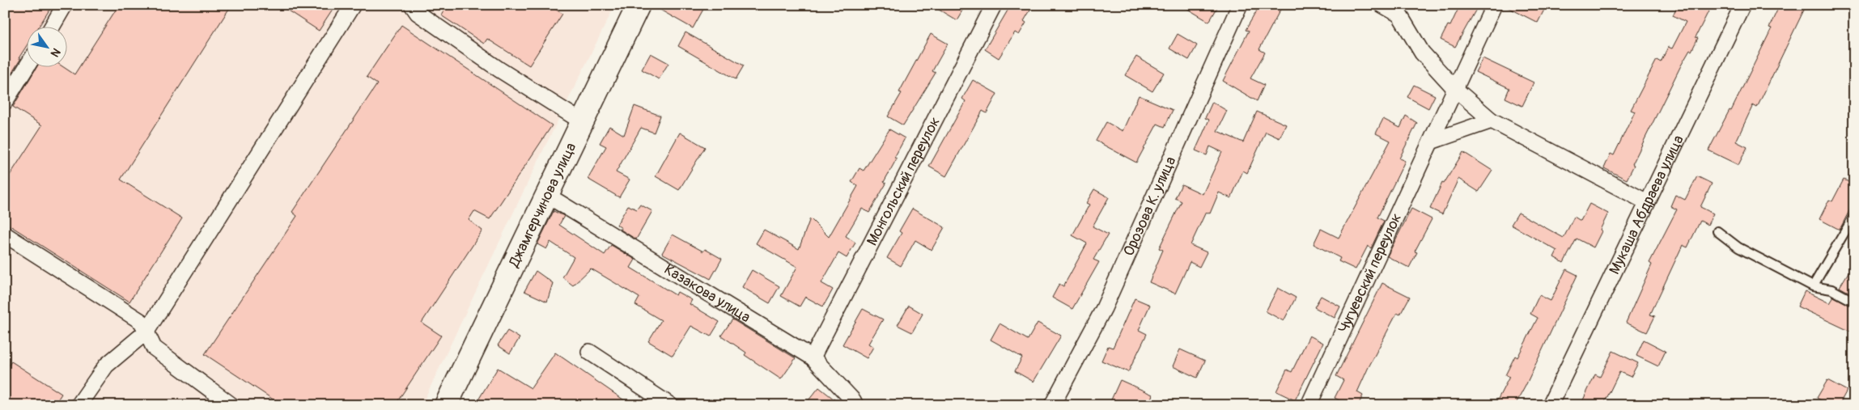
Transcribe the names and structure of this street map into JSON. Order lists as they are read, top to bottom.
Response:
{
  "streets": {
    "street": [
      "Монгольский переулок",
      "Мукаша Абдраева улица",
      "Джамгерчинова улица",
      "Орозова К. улица",
      "Чугуевский переулок",
      "Казакова улица"
    ]
  },
  "crossings": [
    ["Монгольский переулок", "Казакова улица"],
    ["Джамгерчинова улица", "Казакова улица"]
  ],
  "north": "bottom right"
}
